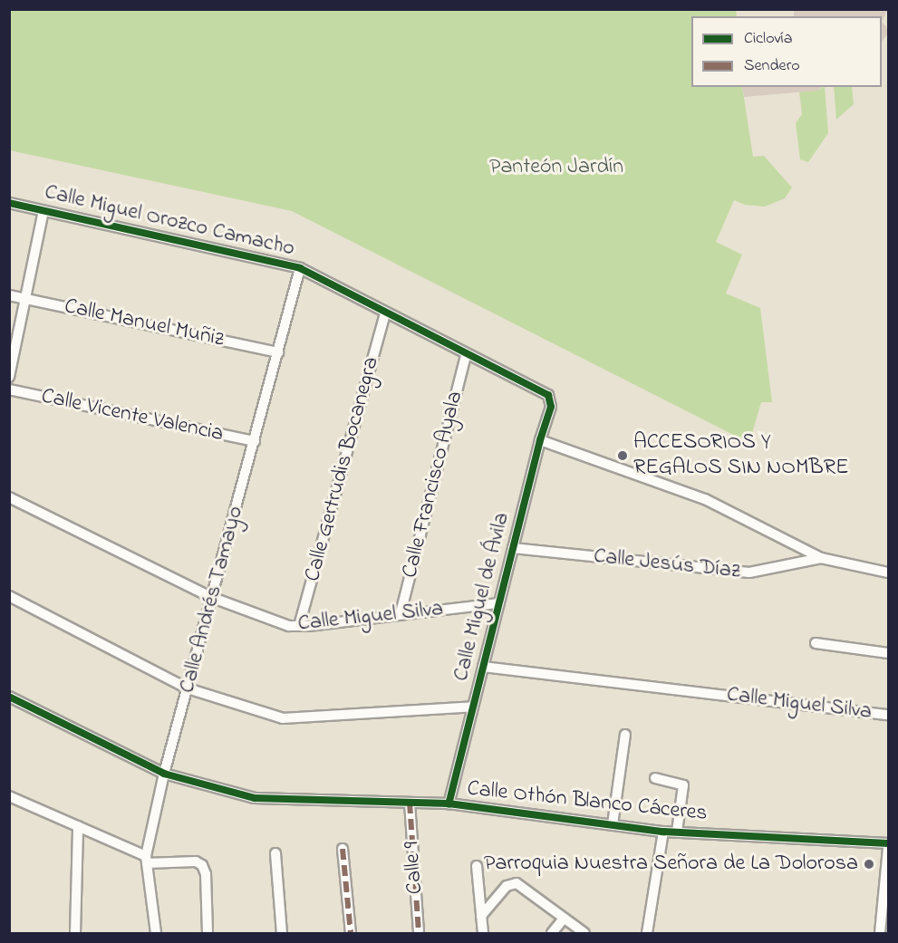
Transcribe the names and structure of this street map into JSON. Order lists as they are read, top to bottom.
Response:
{
  "streets": {
    "street": [
      "Calle Miguel Orozco Camacho",
      "Calle Manuel Muñiz",
      "Calle Vicente Valencia",
      "Calle Gertrudis Bocanegra",
      "Calle Francisco Ayala",
      "Calle Jesús Díaz",
      "Calle Miguel de Ávila",
      "Calle Andrés Tamayo",
      "Calle Miguel Silva",
      "Calle Othón Blanco Cáceres",
      "Calle 9"
    ]
  },
  "crossings": [
    ["Calle Miguel Orozco Camacho", "Calle Gertrudis Bocanegra"],
    ["Calle Miguel Orozco Camacho", "Calle Francisco Ayala"],
    ["Calle Miguel Orozco Camacho", "Calle Miguel de Ávila"],
    ["Calle Miguel Orozco Camacho", "Calle Andrés Tamayo"],
    ["Calle Manuel Muñiz", "Calle Andrés Tamayo"],
    ["Calle Vicente Valencia", "Calle Andrés Tamayo"],
    ["Calle Gertrudis Bocanegra", "Calle Miguel Silva"],
    ["Calle Francisco Ayala", "Calle Miguel Silva"],
    ["Calle Jesús Díaz", "Calle Miguel de Ávila"],
    ["Calle Miguel de Ávila", "Calle Miguel Silva"],
    ["Calle Miguel de Ávila", "Calle Othón Blanco Cáceres"],
    ["Calle Andrés Tamayo", "Calle Miguel Silva"],
    ["Calle Andrés Tamayo", "Calle Othón Blanco Cáceres"],
    ["Calle Othón Blanco Cáceres", "Calle 9"]
  ],
  "parks": ["Panteón Jardín"],
  "places": ["ACCESORIOS Y REGALOS SIN NOMBRE", "Parroquia Nuestra Señora de La Dolorosa"],
  "legend": ["Ciclovía", "Sendero"]
}
